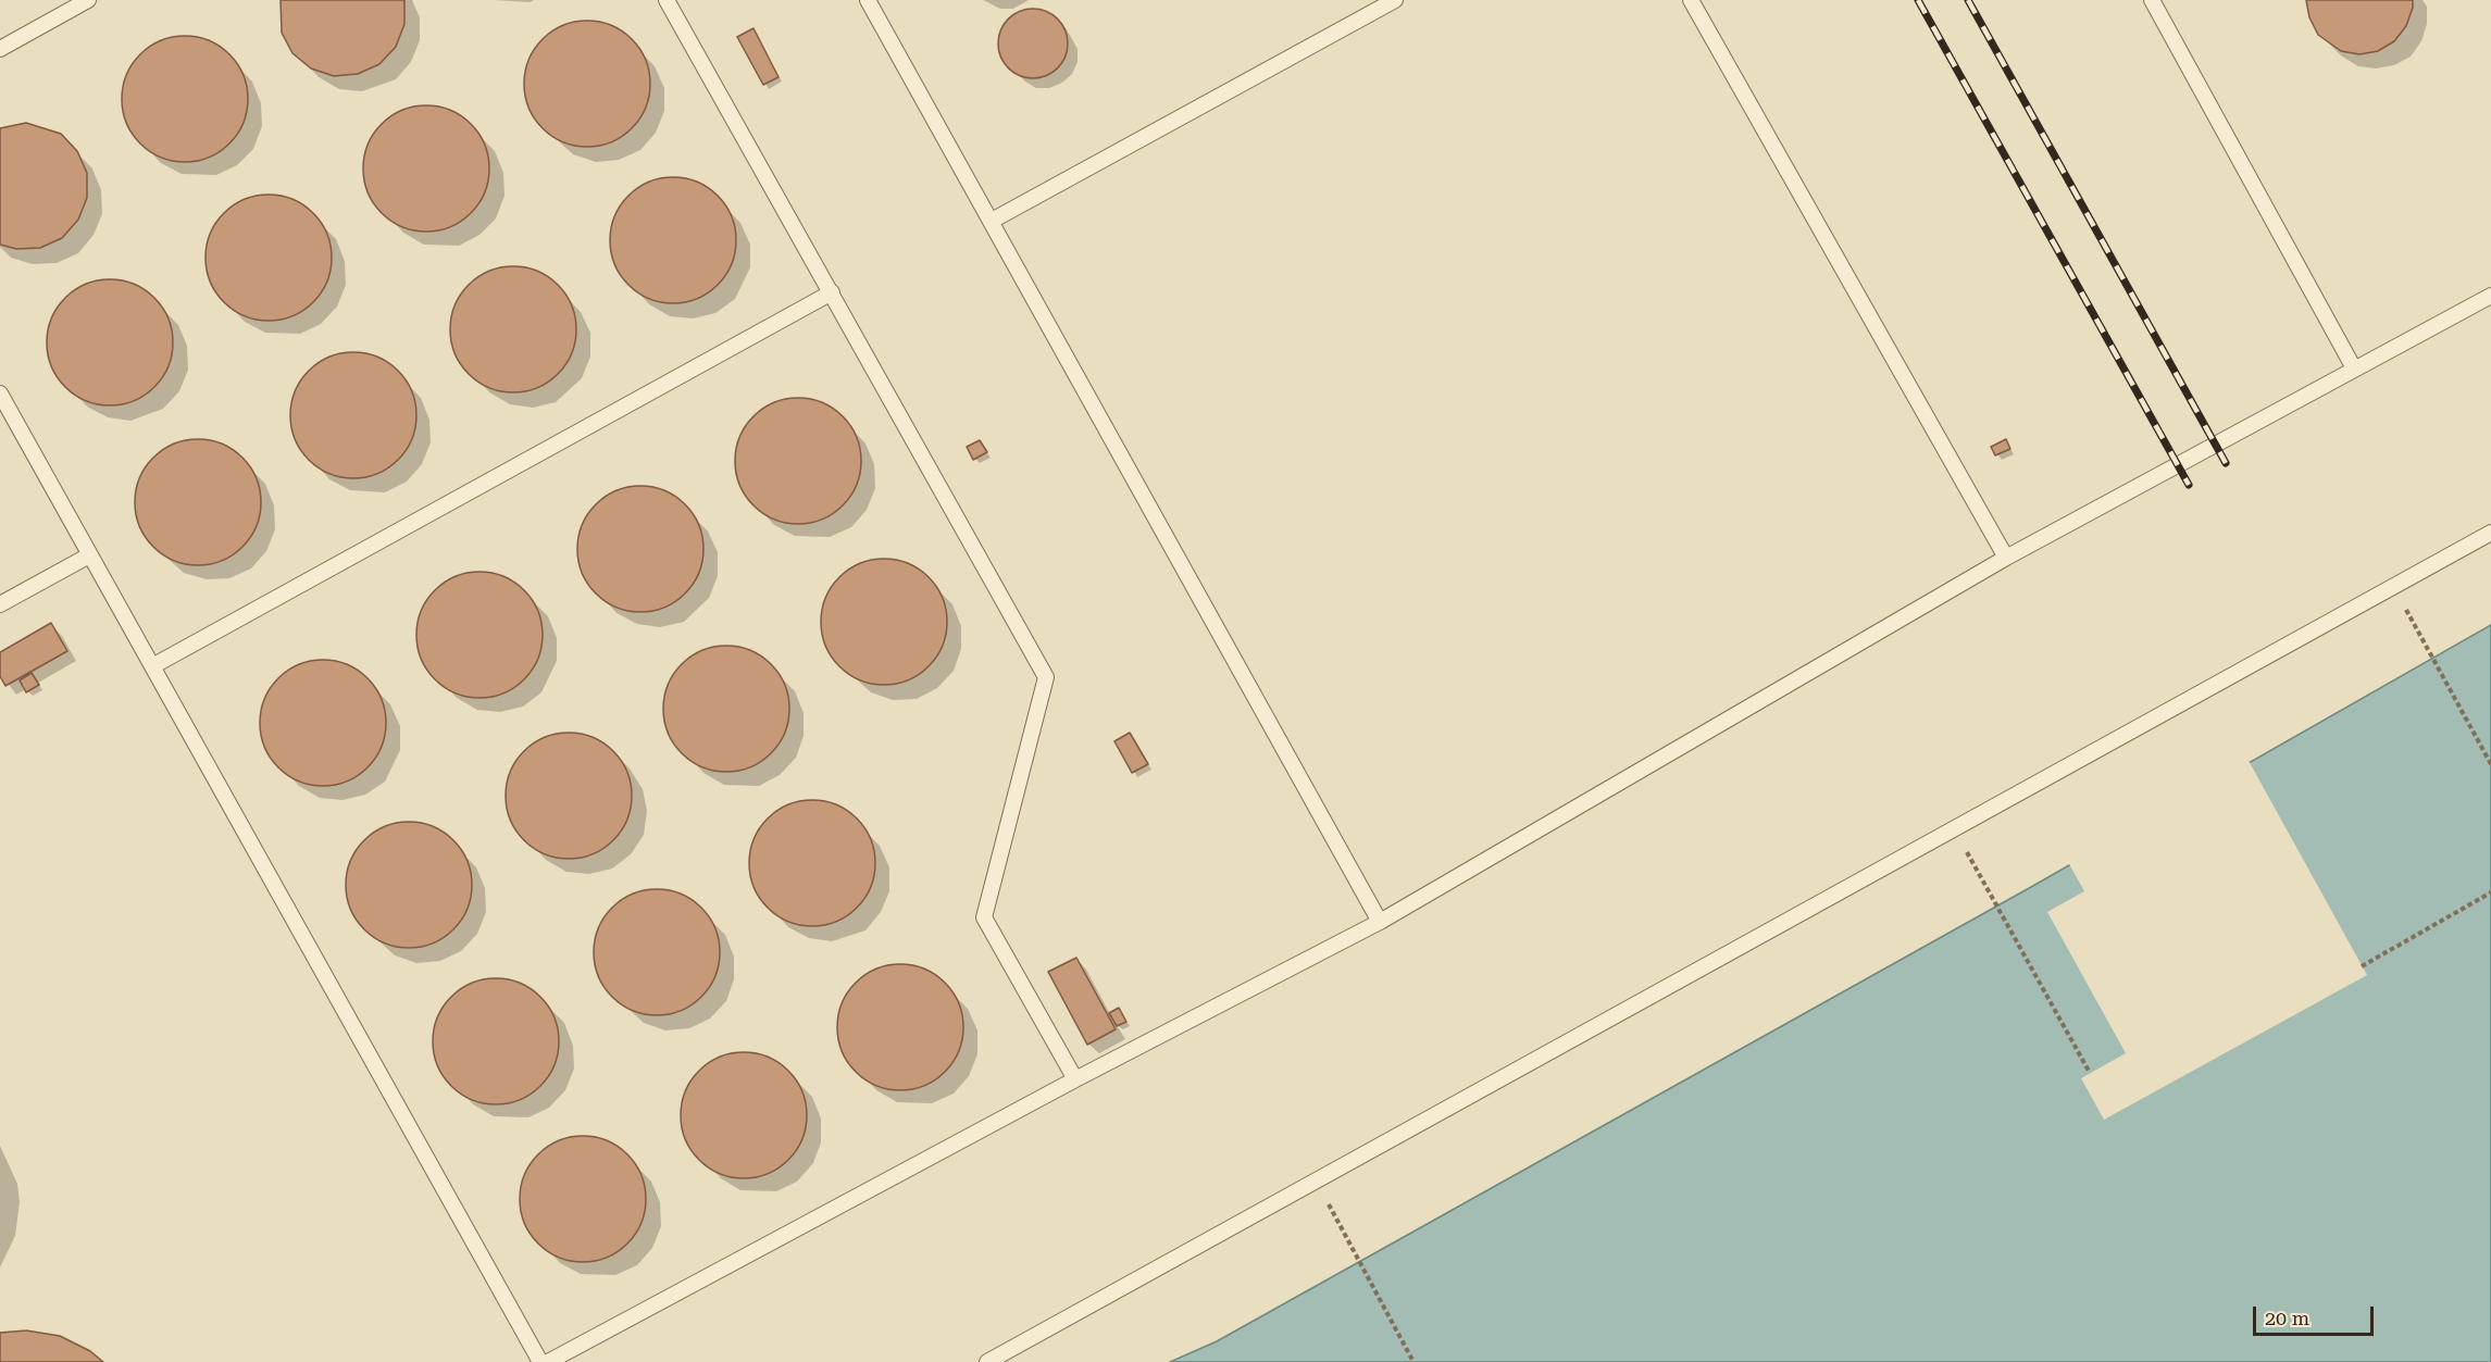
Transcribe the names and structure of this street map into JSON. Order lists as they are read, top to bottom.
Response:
{
  "scale_bar": "20 m"
}
